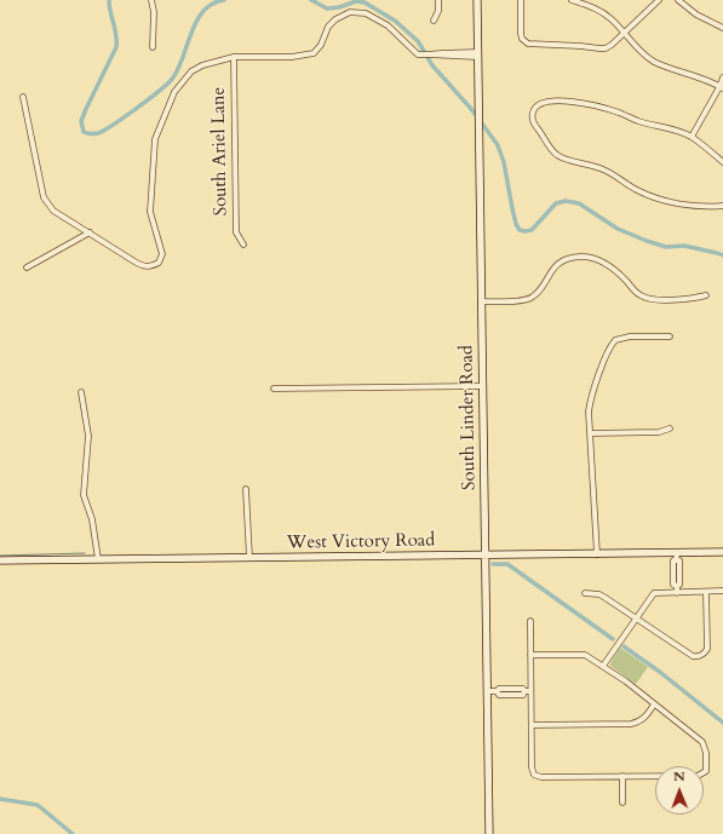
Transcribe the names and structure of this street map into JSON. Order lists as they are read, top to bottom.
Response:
{
  "streets": {
    "street": ["South Ariel Lane", "South Linder Road", "West Victory Road"]
  },
  "crossings": [
    ["South Linder Road", "West Victory Road"]
  ],
  "north": "top"
}
